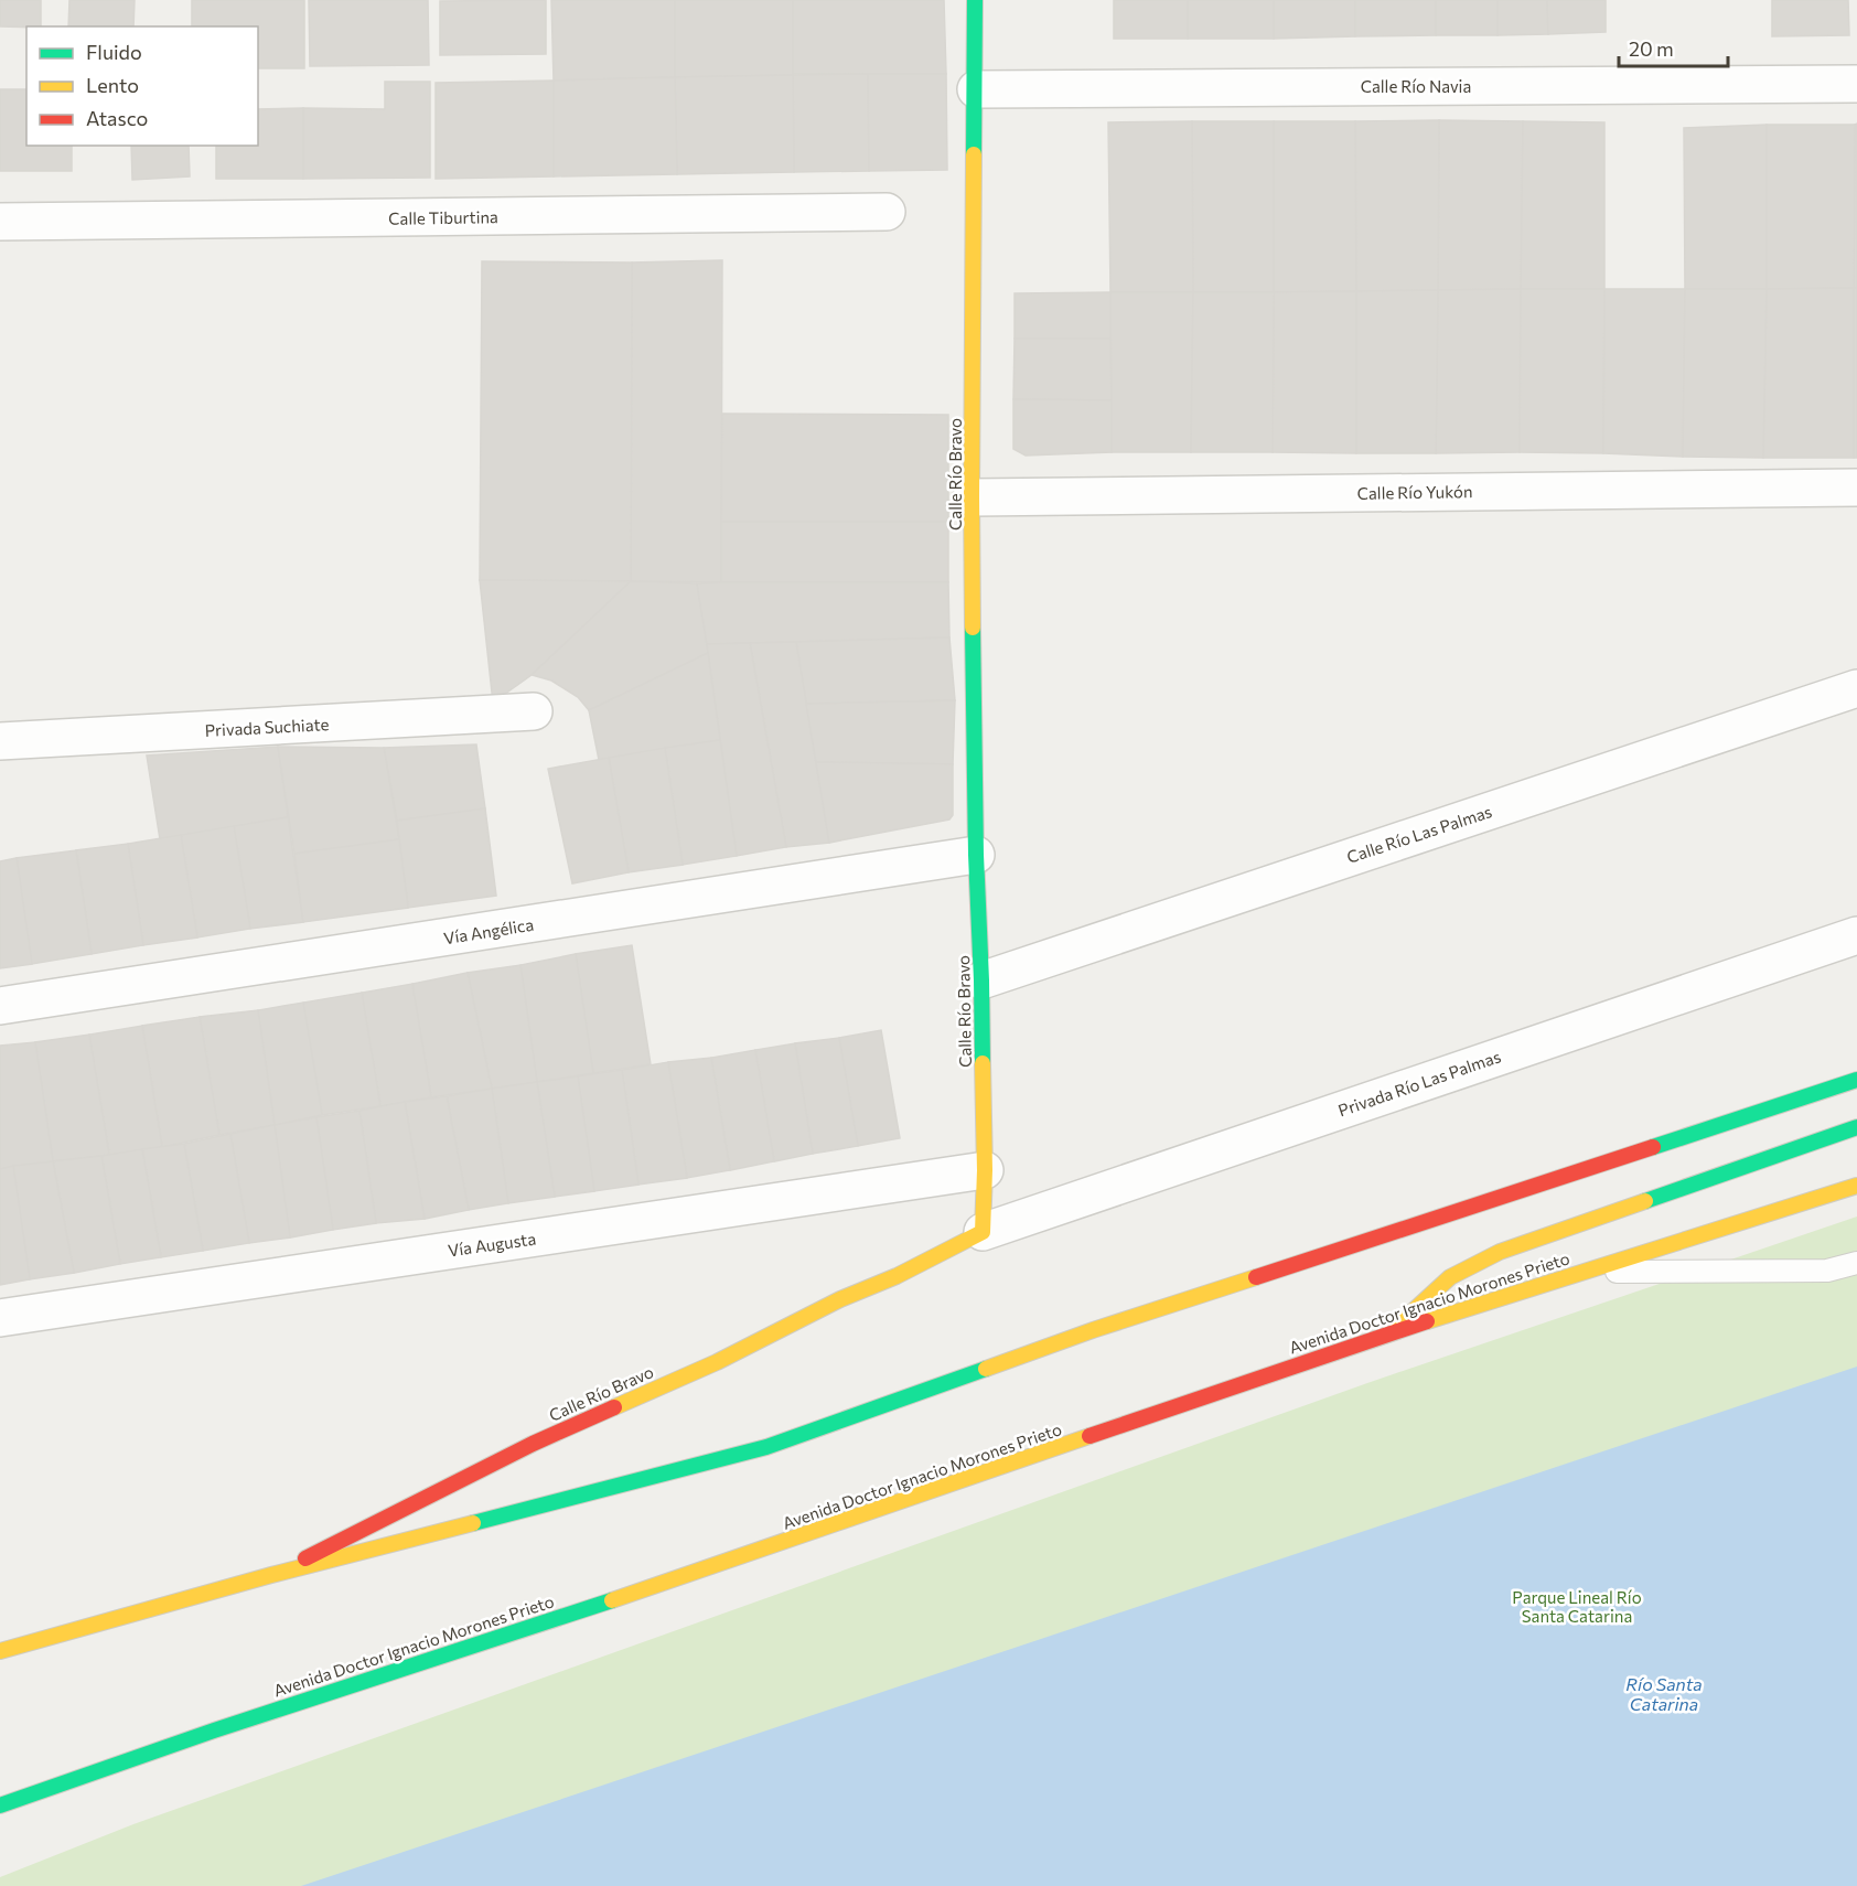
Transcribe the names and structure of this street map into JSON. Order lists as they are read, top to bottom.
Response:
{
  "streets": {
    "main road": ["Calle Río Bravo", "Avenida Doctor Ignacio Morones Prieto"],
    "street": [
      "Calle Río Navia",
      "Calle Tiburtina",
      "Calle Río Yukón",
      "Privada Suchiate",
      "Calle Río Las Palmas",
      "Vía Angélica",
      "Privada Río Las Palmas",
      "Vía Augusta"
    ]
  },
  "crossings": [
    ["Calle Río Navia", "Calle Río Bravo"],
    ["Calle Río Bravo", "Calle Río Yukón"],
    ["Calle Río Bravo", "Calle Río Las Palmas"],
    ["Calle Río Bravo", "Vía Angélica"],
    ["Calle Río Bravo", "Privada Río Las Palmas"],
    ["Calle Río Bravo", "Vía Augusta"]
  ],
  "water": ["Río Santa Catarina"],
  "parks": ["Parque Lineal Río Santa Catarina"],
  "legend": ["Fluido", "Lento", "Atasco"],
  "scale_bar": "20 m"
}
